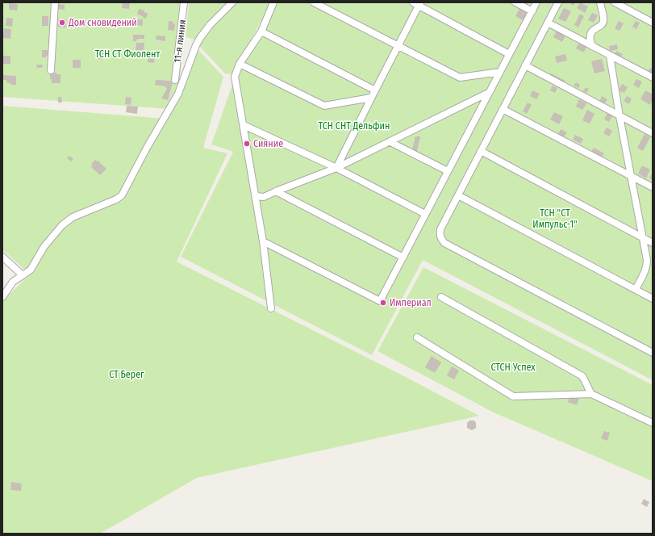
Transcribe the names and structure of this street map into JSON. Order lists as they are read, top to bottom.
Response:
{
  "streets": {
    "street": ["11-я линия"]
  },
  "parks": [
    "ТСН СТ Фиолент",
    "ТСН СНТ Дельфин",
    "ТСН \"СТ Импульс-1\"",
    "СТСН Успех",
    "СТ Берег"
  ],
  "places": ["Дом сновидений", "Сияние", "Империал"]
}
